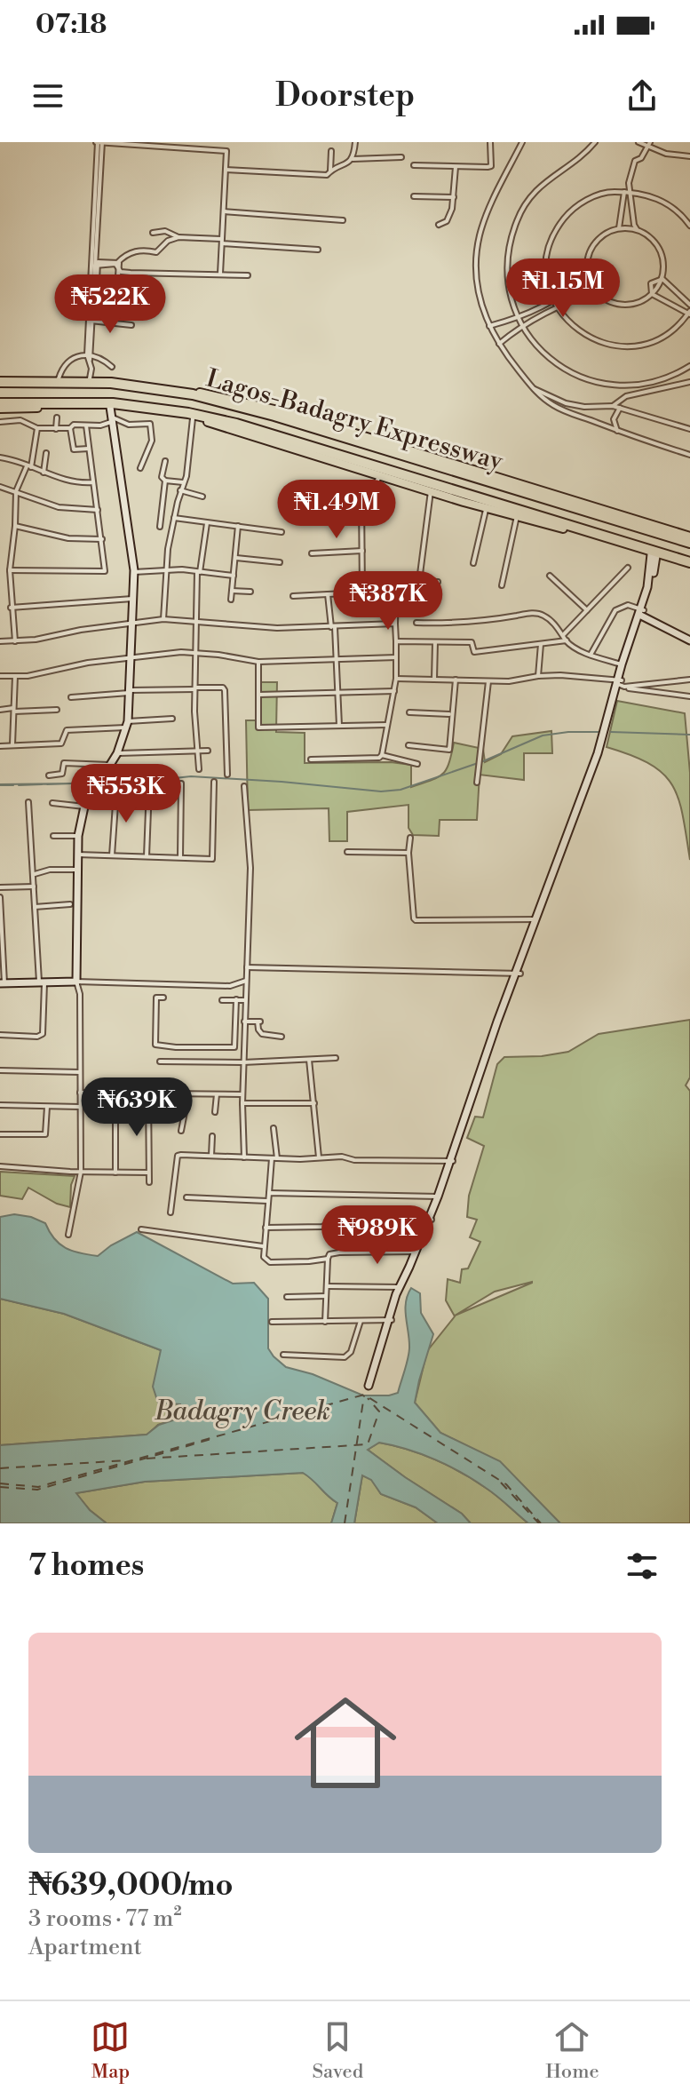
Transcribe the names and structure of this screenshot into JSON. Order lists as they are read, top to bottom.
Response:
{
  "streets": {
    "highway": ["Lagos-Badagry Expressway"]
  },
  "water": ["Badagry Creek"],
  "page": {
    "status": "07:18",
    "header": "Doorstep",
    "price": [
      "₦1.15M",
      "₦522K",
      "₦1.49M",
      "₦387K",
      "₦553K",
      "₦639K",
      "₦989K"
    ],
    "heading": "7 homes",
    "list": [
      {
        "name": "₦639,000/mo",
        "note": "3 rooms · 77 m² · Apartment"
      }
    ],
    "tabs": ["Map", "Saved", "Home"]
  }
}
